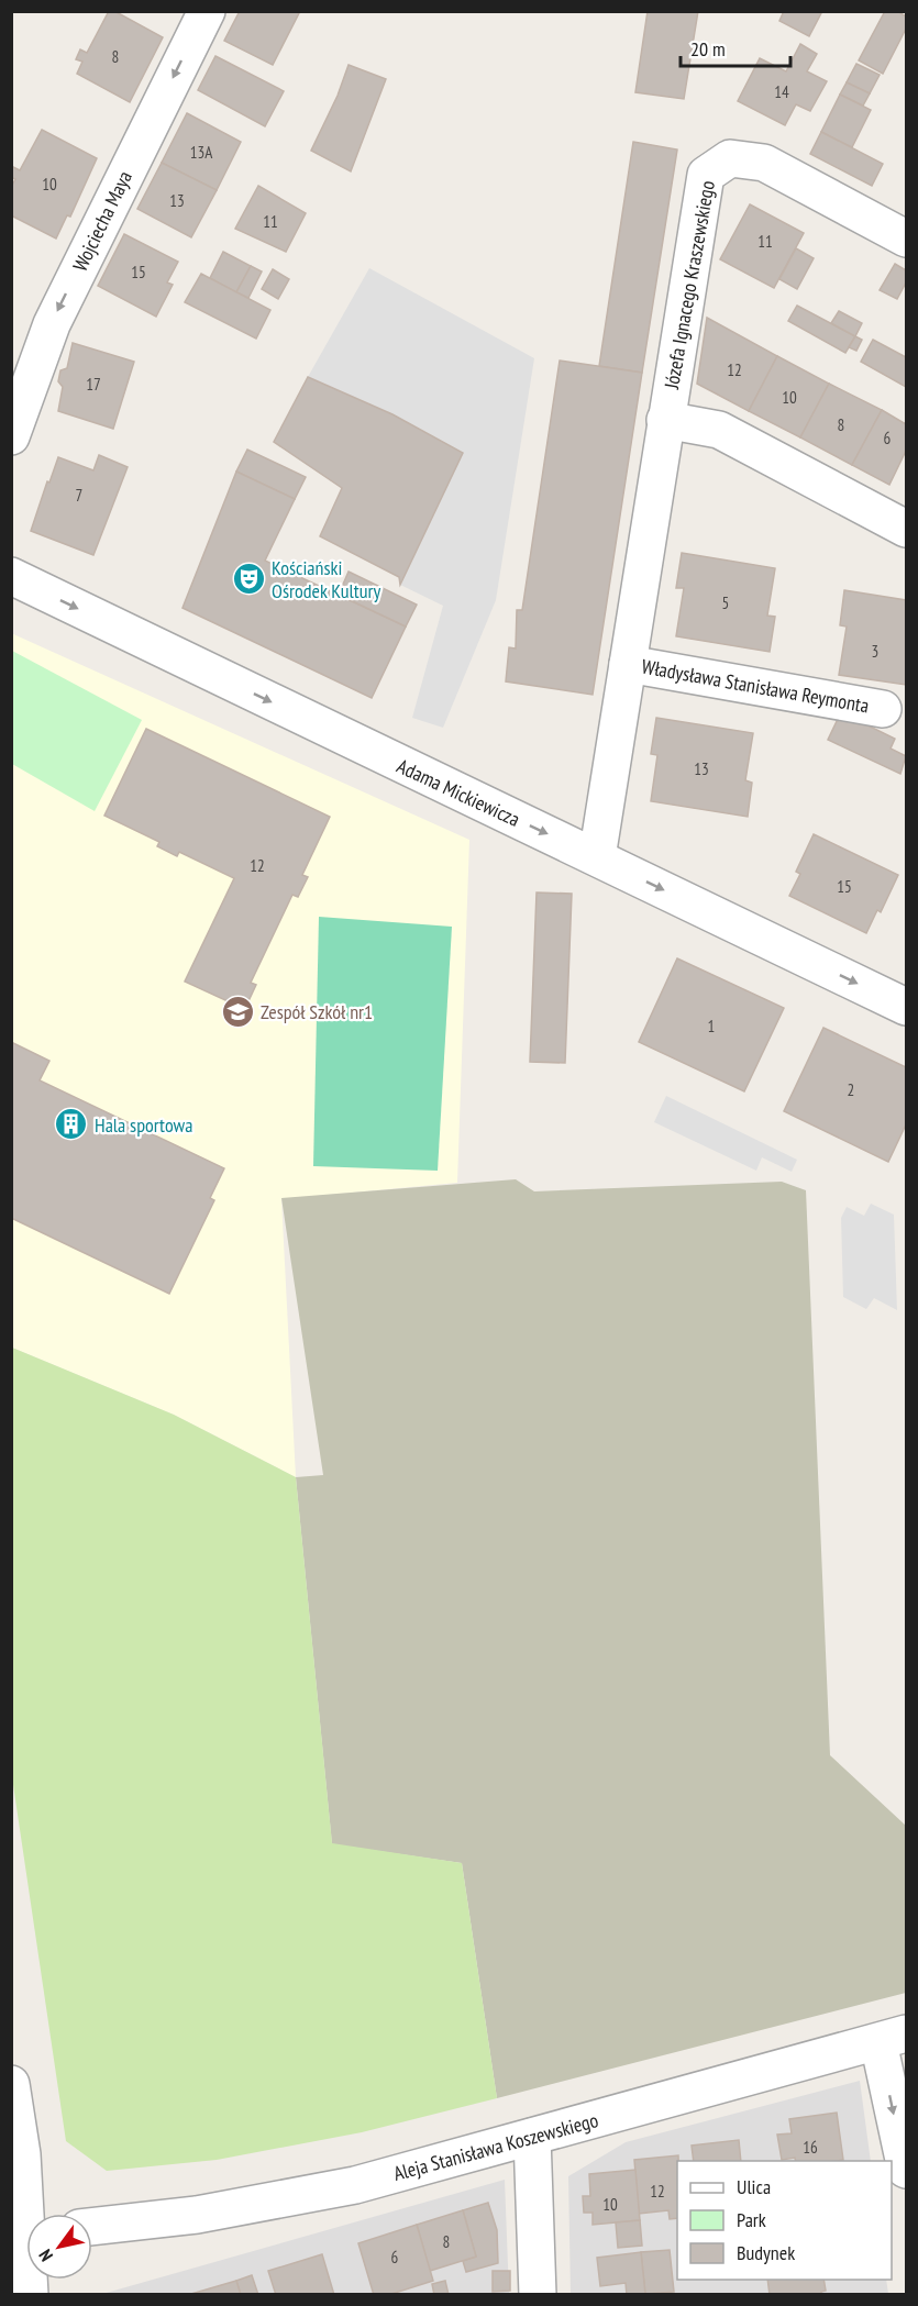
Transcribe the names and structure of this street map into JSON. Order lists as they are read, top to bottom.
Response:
{
  "streets": {
    "street": [
      "Wojciecha Maya",
      "Józefa Ignacego Kraszewskiego",
      "Władysława Stanisława Reymonta",
      "Adama Mickiewicza",
      "Aleja Stanisława Koszewskiego"
    ]
  },
  "crossings": [
    ["Józefa Ignacego Kraszewskiego", "Władysława Stanisława Reymonta"],
    ["Władysława Stanisława Reymonta", "Adama Mickiewicza"]
  ],
  "one_way": ["Wojciecha Maya", "Adama Mickiewicza"],
  "places": {
    "theatre": ["Kościański Ośrodek Kultury"],
    "school or university": ["Zespół Szkół nr1"],
    "building": ["Hala sportowa"]
  },
  "house_numbers": [
    "8",
    "14",
    "13A",
    "10",
    "13",
    "11",
    "11",
    "15",
    "12",
    "17",
    "10",
    "8",
    "6",
    "7",
    "5",
    "3",
    "13",
    "12",
    "15",
    "1",
    "2",
    "16",
    "12",
    "10",
    "8",
    "6"
  ],
  "legend": ["Ulica", "Park", "Budynek"],
  "scale_bar": "20 m",
  "north": "bottom left"
}
